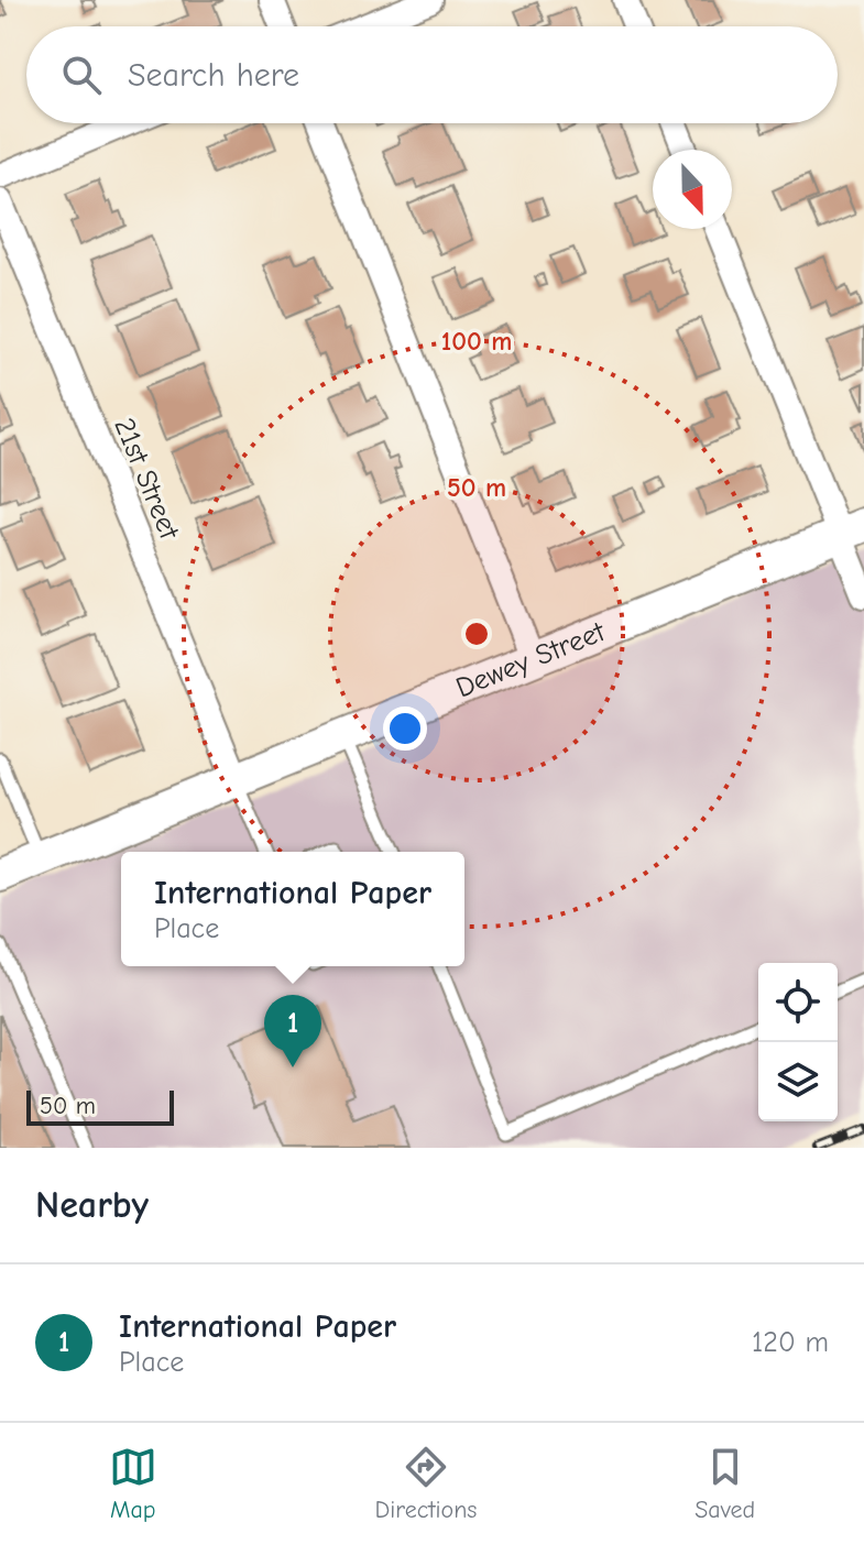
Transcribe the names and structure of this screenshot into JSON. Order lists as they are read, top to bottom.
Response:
{
  "streets": {
    "street": ["21st Street", "Dewey Street"]
  },
  "crossings": [
    ["21st Street", "Dewey Street"]
  ],
  "scale_bar": "50 m",
  "north": "bottom",
  "page": {
    "search": "Search here",
    "popup": ["International Paper", "Place"],
    "pins": "1",
    "scale": "50 m",
    "heading": "Nearby",
    "list": [
      {
        "mark": "1",
        "name": "International Paper",
        "note": "Place",
        "value": "120 m"
      }
    ],
    "nav": ["Map", "Directions", "Saved"]
  },
  "rings": ["100 m", "50 m"]
}
